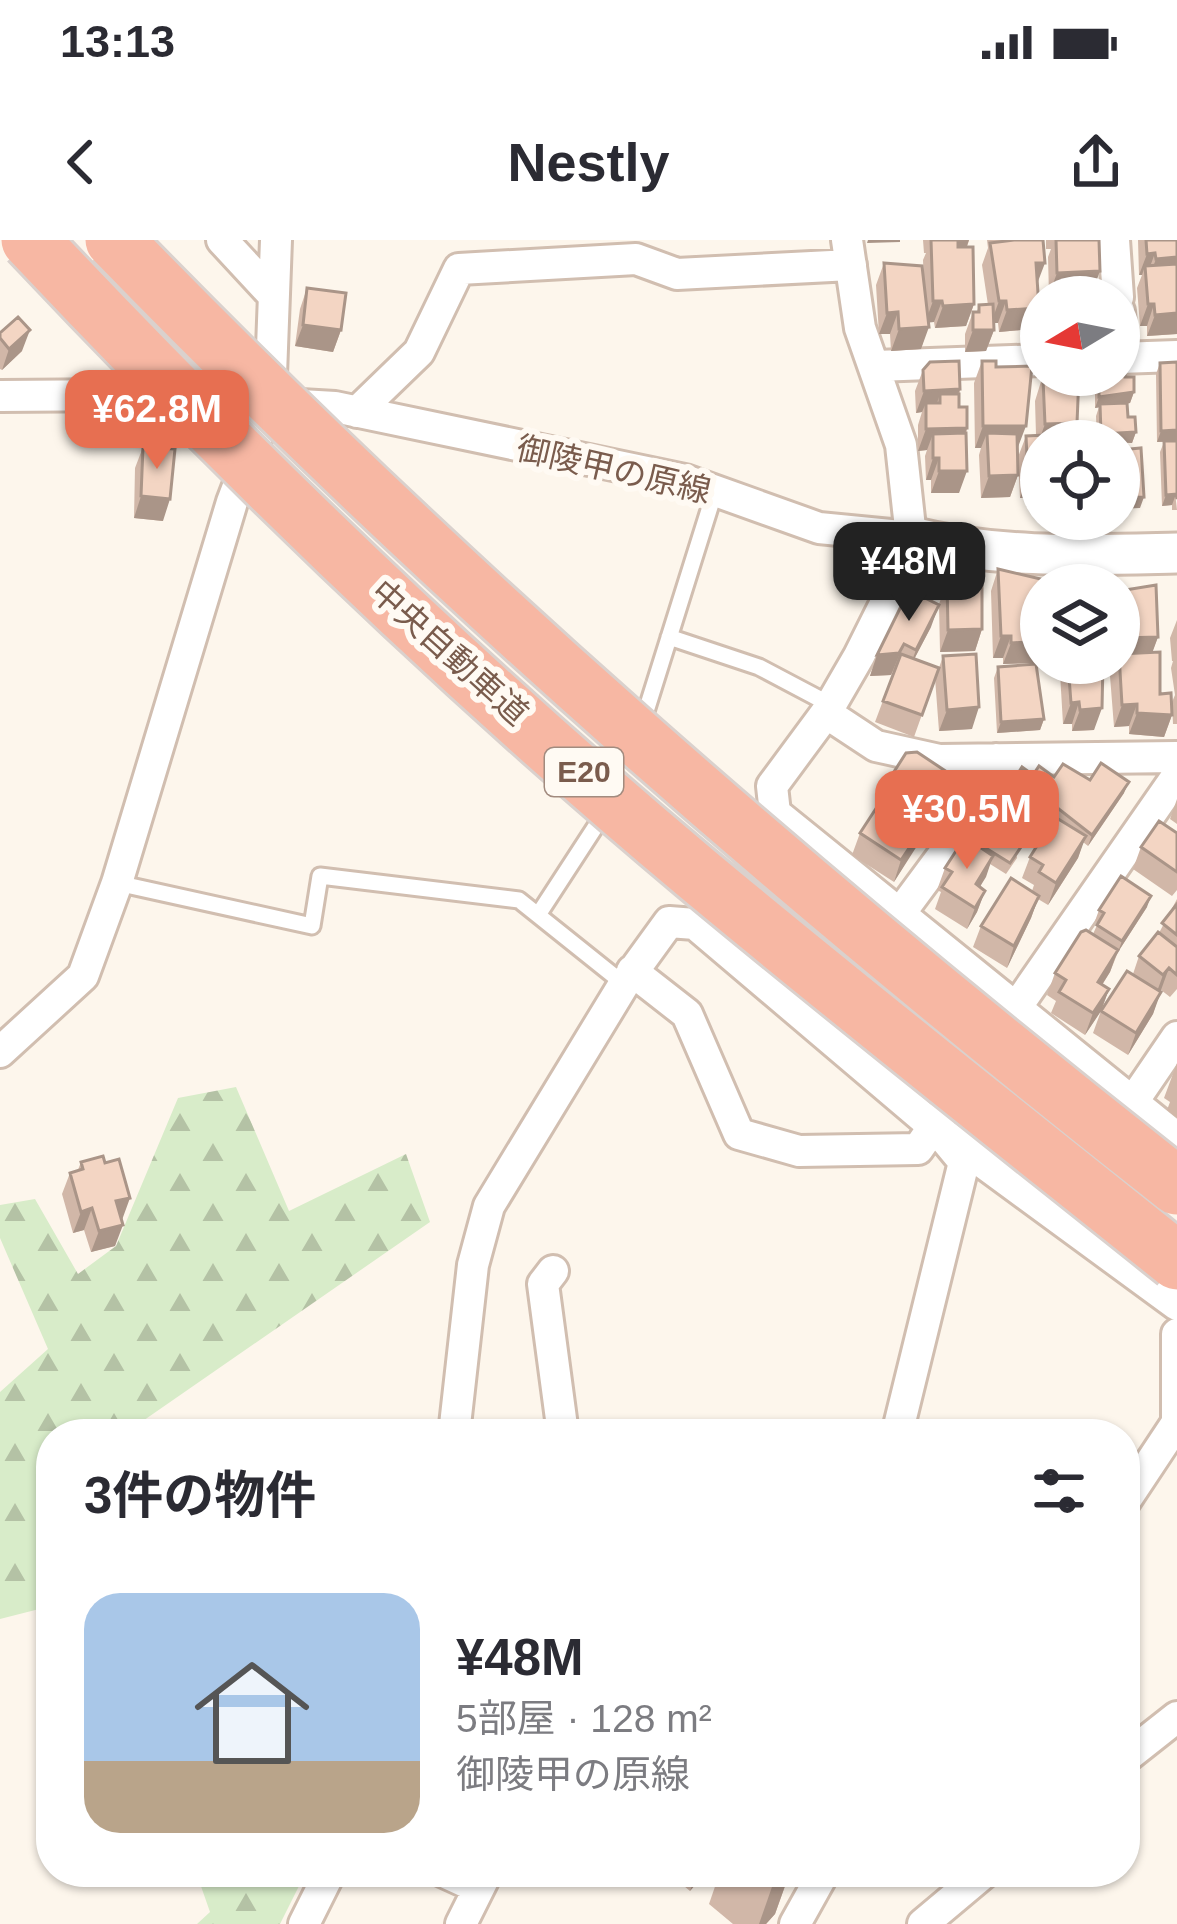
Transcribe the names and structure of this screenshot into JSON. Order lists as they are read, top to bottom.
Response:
{
  "streets": {
    "highway": ["中央自動車道", "E20"],
    "street": ["御陵甲の原線"]
  },
  "north": "left",
  "page": {
    "status": "13:13",
    "header": "Nestly",
    "price": ["¥62.8M", "¥48M", "¥30.5M"],
    "heading": "3件の物件",
    "list": [
      {
        "name": "¥48M",
        "note": "5部屋 · 128 m² · 御陵甲の原線"
      }
    ]
  }
}
